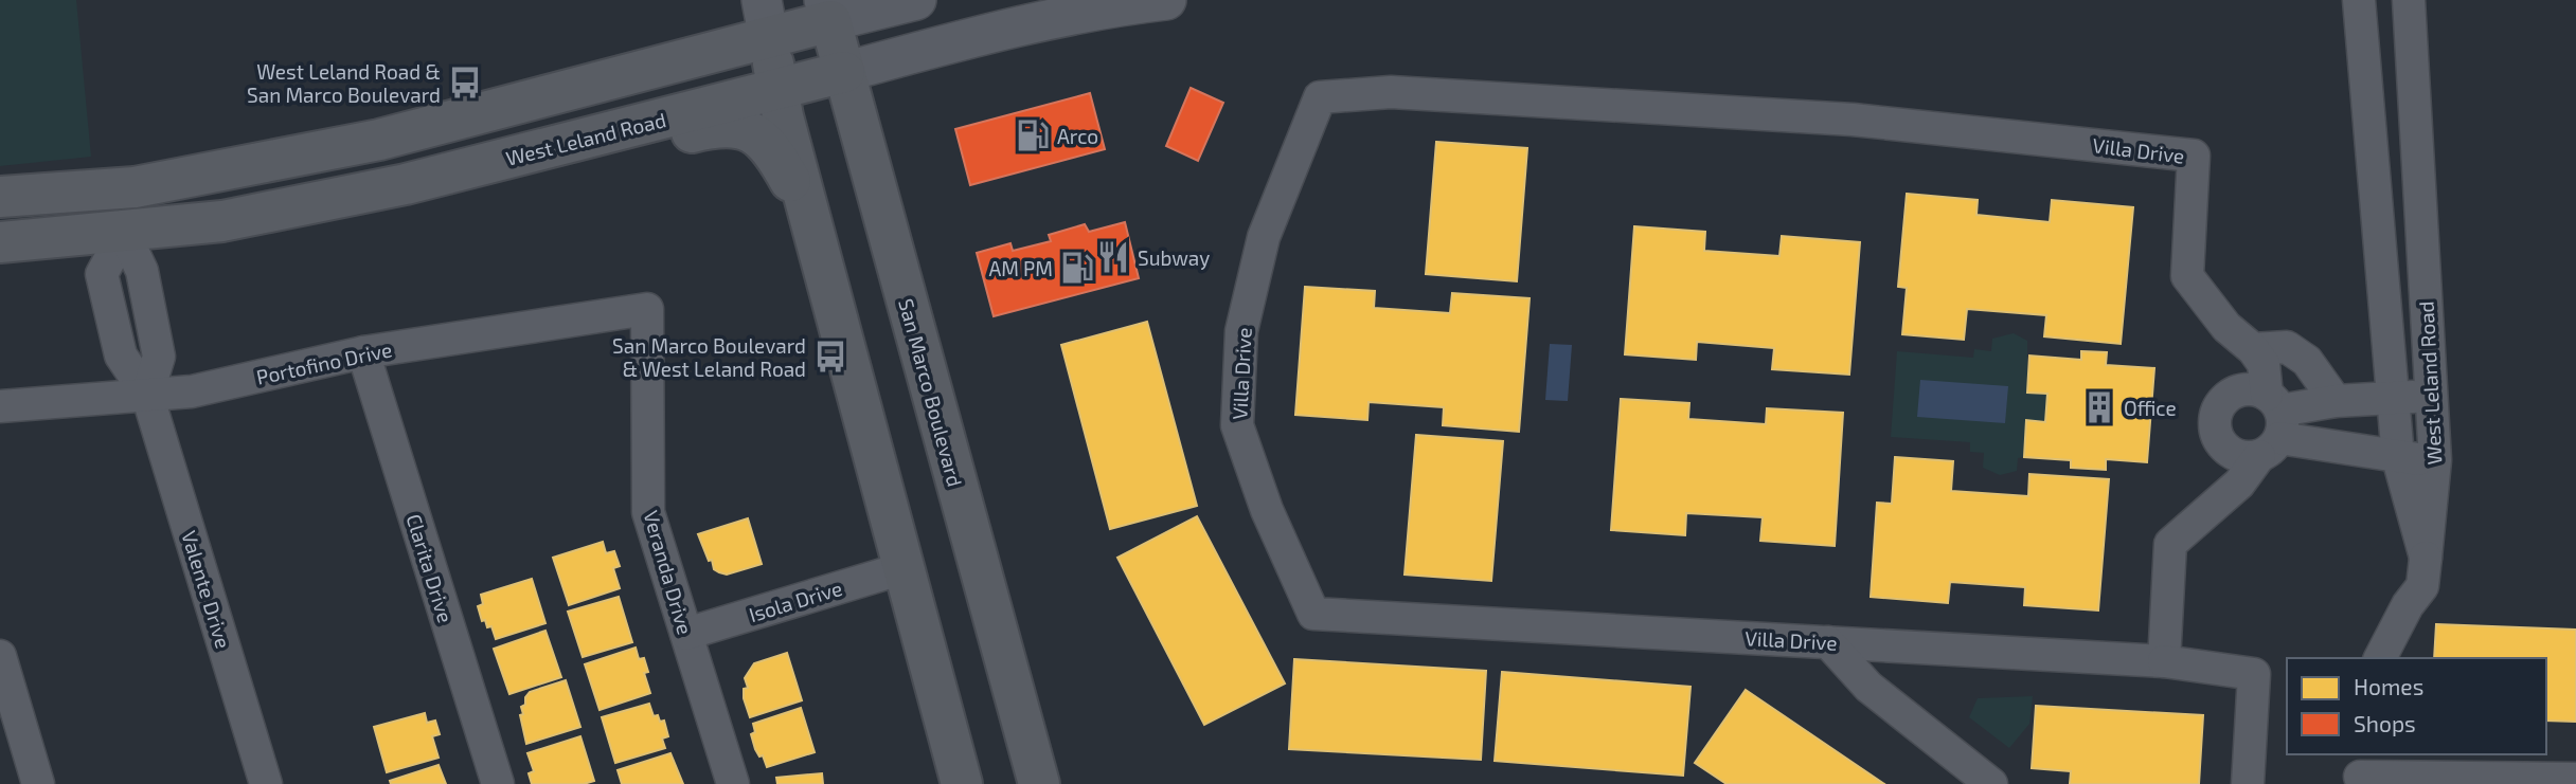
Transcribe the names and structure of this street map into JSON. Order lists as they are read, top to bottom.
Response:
{
  "streets": {
    "main road": ["West Leland Road", "San Marco Boulevard"],
    "street": [
      "Villa Drive",
      "Portofino Drive",
      "Clarita Drive",
      "Veranda Drive",
      "Valente Drive",
      "Isola Drive"
    ]
  },
  "crossings": [
    ["West Leland Road", "San Marco Boulevard"],
    ["West Leland Road", "Valente Drive"],
    ["Portofino Drive", "Clarita Drive"],
    ["Portofino Drive", "Veranda Drive"],
    ["Portofino Drive", "Valente Drive"],
    ["Veranda Drive", "Isola Drive"]
  ],
  "places": {
    "bus stop": ["West Leland Road & San Marco Boulevard", "San Marco Boulevard & West Leland Road"],
    "fuel station": ["Arco", "AM PM"],
    "restaurant": ["Subway"],
    "building": ["Office"]
  },
  "legend": ["Homes", "Shops"]
}
